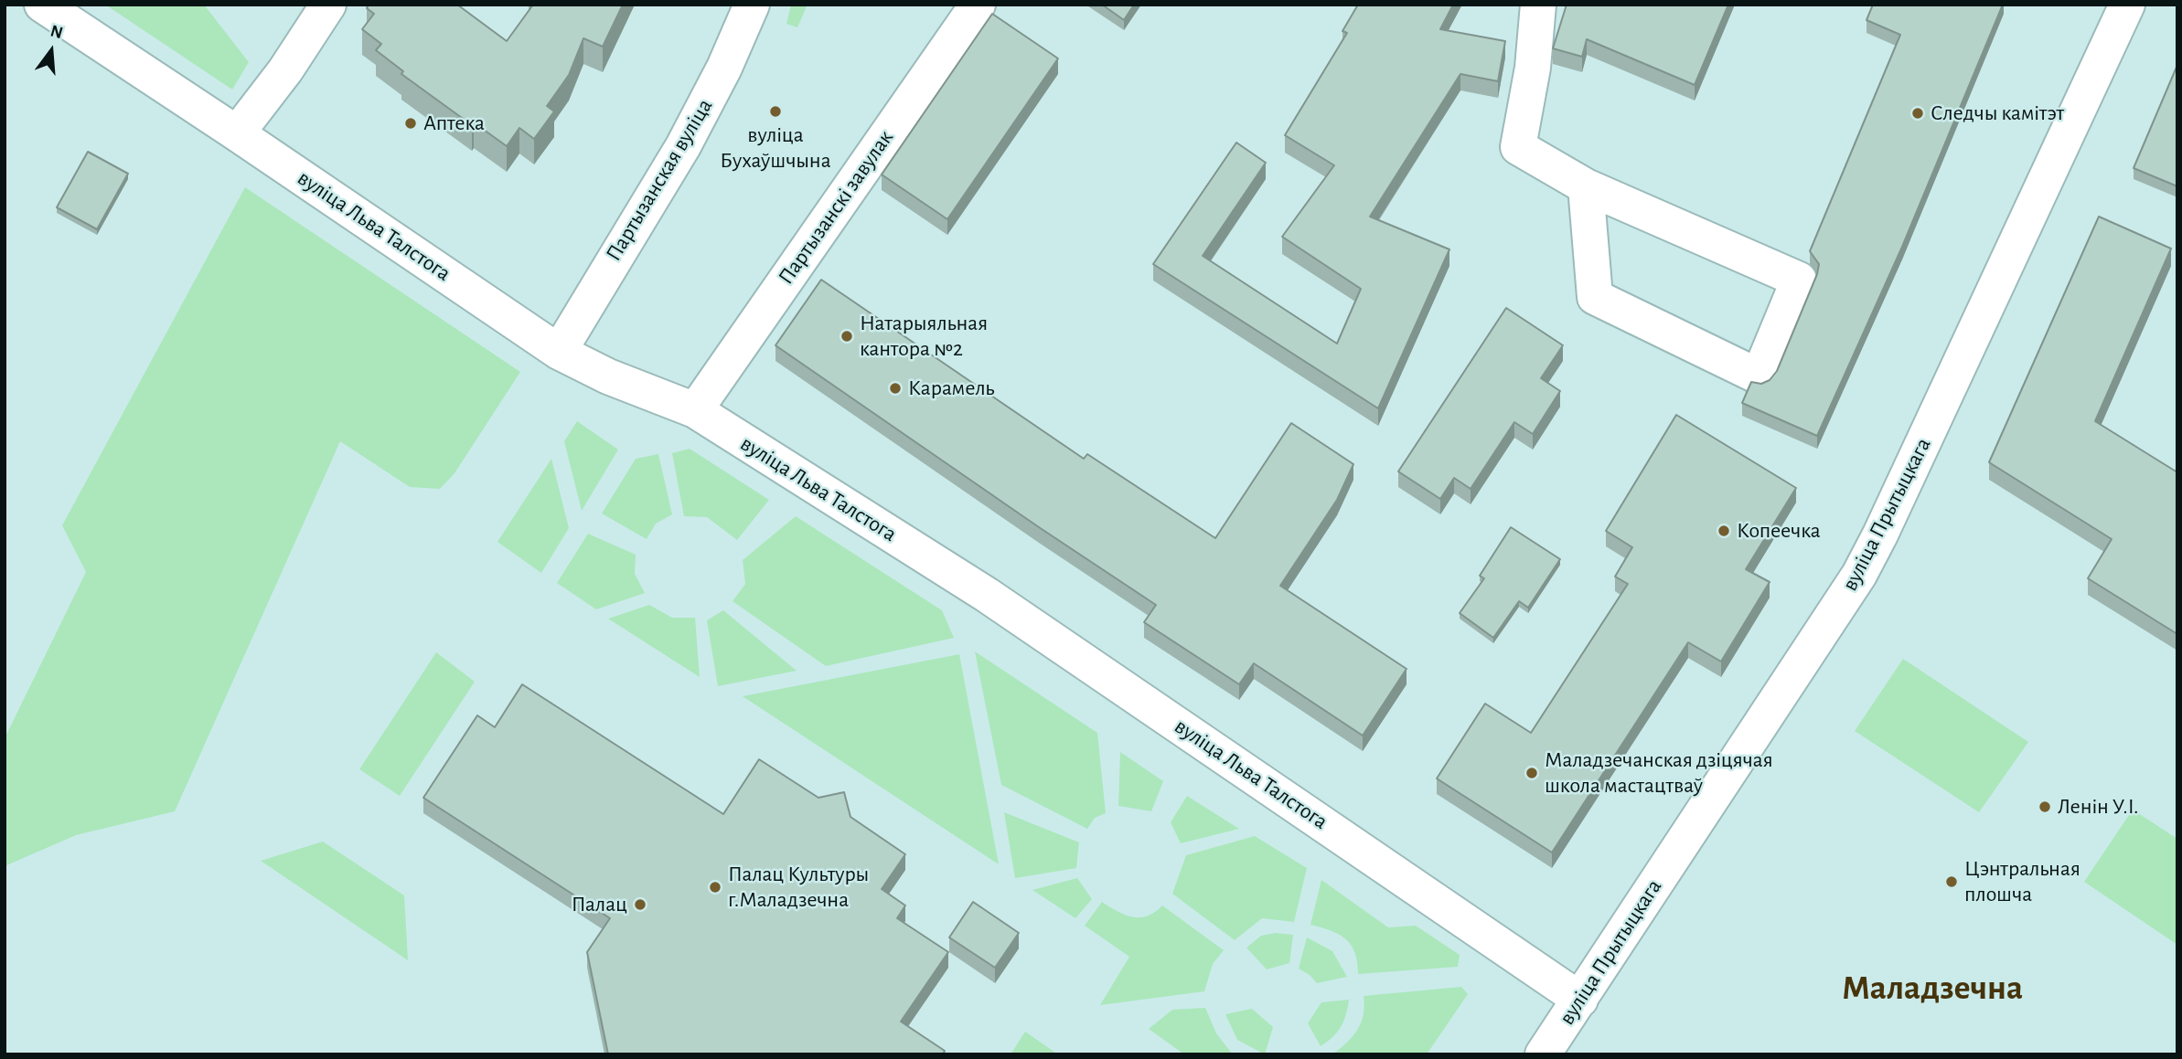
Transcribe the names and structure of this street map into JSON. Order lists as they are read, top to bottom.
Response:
{
  "streets": {
    "street": [
      "Партызанская вуліца",
      "Партызанскі завулак",
      "вуліца Льва Талстога",
      "вуліца Прытыцкага"
    ]
  },
  "crossings": [
    ["Партызанская вуліца", "вуліца Льва Талстога"],
    ["Партызанскі завулак", "вуліца Льва Талстога"],
    ["вуліца Льва Талстога", "вуліца Прытыцкага"]
  ],
  "districts": ["Маладзечна"],
  "places": [
    "вуліца Бухаўшчына",
    "Следчы камітэт",
    "Аптека",
    "Натарыяльная кантора №2",
    "Карамель",
    "Копеечка",
    "Маладзечанская дзіцячая школа мастацтваў",
    "Ленін У.І.",
    "Цэнтральная плошча",
    "Палац Культуры г.Маладзечна",
    "Палац"
  ],
  "north": "top"
}
